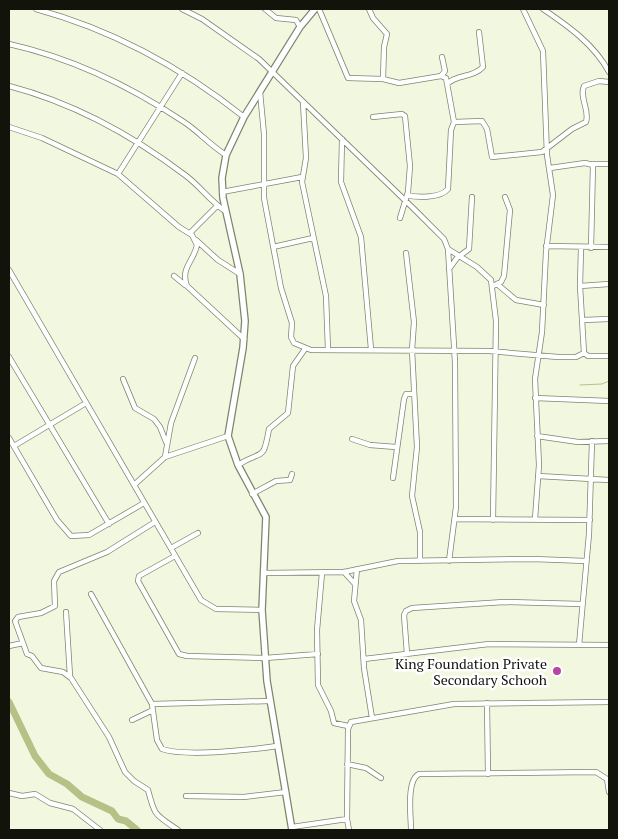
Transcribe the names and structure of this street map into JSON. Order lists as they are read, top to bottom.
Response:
{
  "places": ["King Foundation Private Secondary Schooh"]
}
